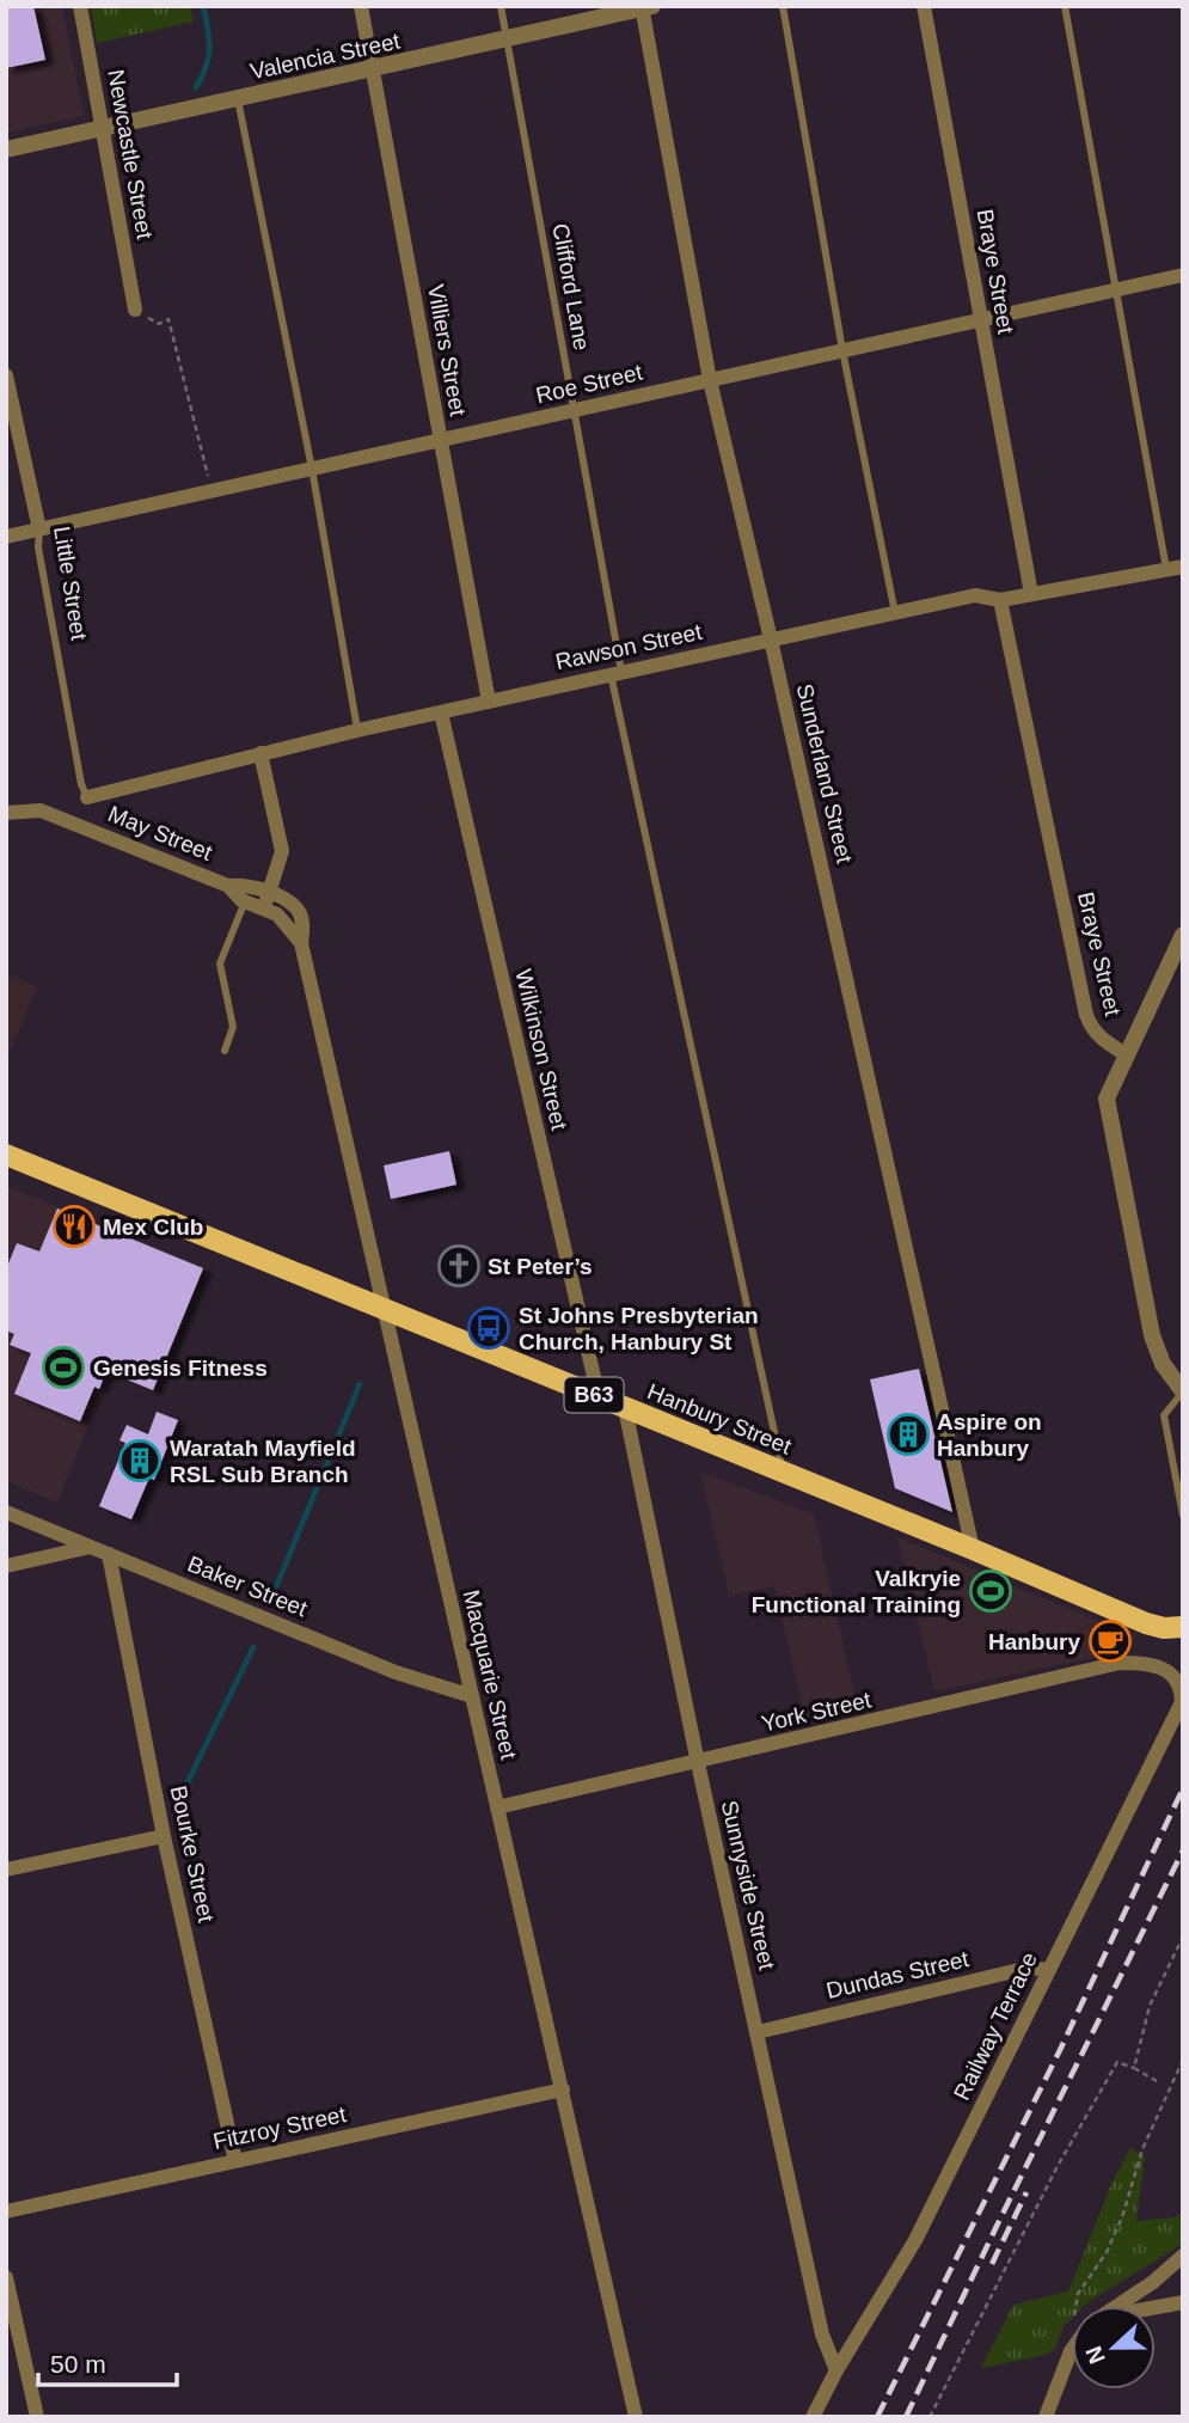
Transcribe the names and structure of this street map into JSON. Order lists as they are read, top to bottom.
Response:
{
  "streets": {
    "main road": ["B63", "Hanbury Street"],
    "street": [
      "Valencia Street",
      "Newcastle Street",
      "Braye Street",
      "Villiers Street",
      "Roe Street",
      "Little Street",
      "Rawson Street",
      "Sunderland Street",
      "May Street",
      "Wilkinson Street",
      "Baker Street",
      "Macquarie Street",
      "York Street",
      "Bourke Street",
      "Sunnyside Street",
      "Dundas Street",
      "Railway Terrace",
      "Fitzroy Street"
    ],
    "lane": ["Clifford Lane"]
  },
  "crossings": [
    ["Valencia Street", "Newcastle Street"],
    ["Valencia Street", "Clifford Lane"],
    ["Valencia Street", "Villiers Street"],
    ["Valencia Street", "Sunderland Street"],
    ["Braye Street", "Roe Street"],
    ["Braye Street", "Rawson Street"],
    ["Clifford Lane", "Roe Street"],
    ["Clifford Lane", "Rawson Street"],
    ["Clifford Lane", "Hanbury Street"],
    ["Villiers Street", "Roe Street"],
    ["Villiers Street", "Rawson Street"],
    ["Roe Street", "Little Street"],
    ["Roe Street", "Sunderland Street"],
    ["Little Street", "Rawson Street"],
    ["Rawson Street", "Sunderland Street"],
    ["Rawson Street", "Wilkinson Street"],
    ["Sunderland Street", "Hanbury Street"],
    ["May Street", "Macquarie Street"],
    ["Wilkinson Street", "Hanbury Street"],
    ["Hanbury Street", "Macquarie Street"],
    ["Hanbury Street", "Sunnyside Street"],
    ["Baker Street", "Macquarie Street"],
    ["Baker Street", "Bourke Street"],
    ["Macquarie Street", "York Street"],
    ["Macquarie Street", "Fitzroy Street"],
    ["York Street", "Sunnyside Street"],
    ["York Street", "Railway Terrace"],
    ["Bourke Street", "Fitzroy Street"],
    ["Sunnyside Street", "Dundas Street"],
    ["Sunnyside Street", "Railway Terrace"],
    ["Dundas Street", "Railway Terrace"]
  ],
  "places": {
    "restaurant": ["Mex Club"],
    "church": ["St Peter’s"],
    "bus stop": ["St Johns Presbyterian Church, Hanbury St"],
    "sports": ["Genesis Fitness", "Valkryie Functional Training"],
    "building": ["Aspire on Hanbury", "Waratah Mayfield RSL Sub Branch"],
    "cafe": ["Hanbury"]
  },
  "scale_bar": "50 m",
  "north": "left"
}
